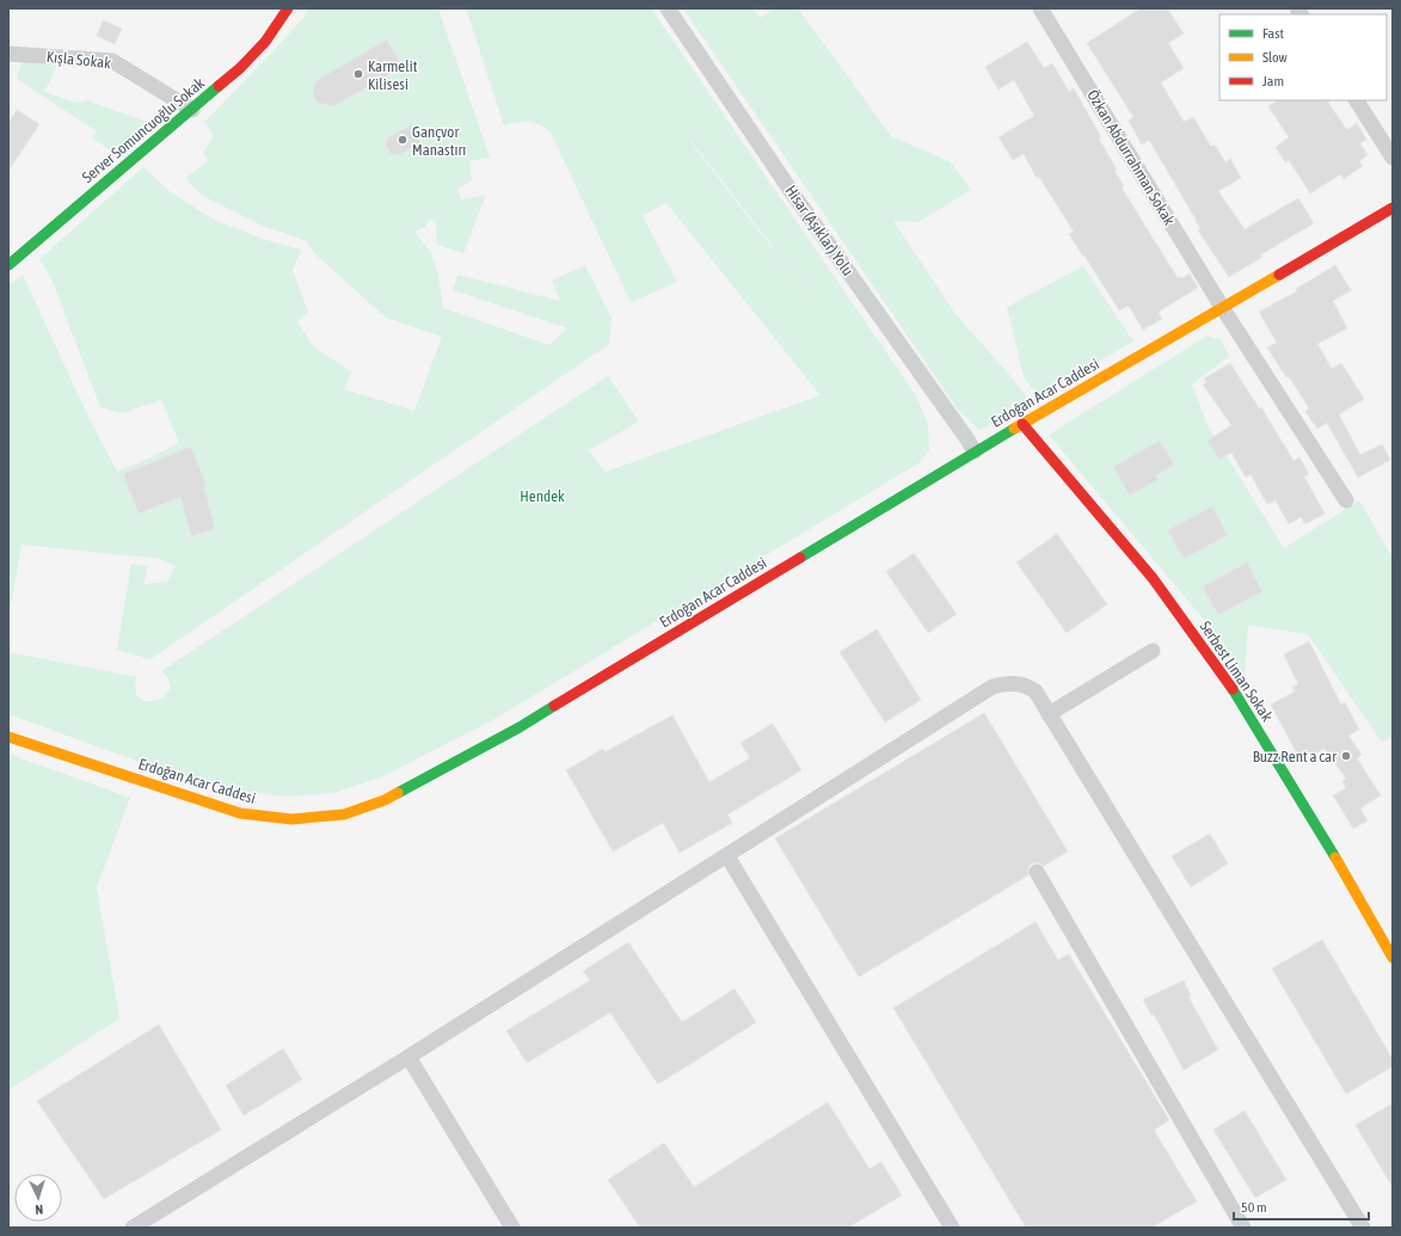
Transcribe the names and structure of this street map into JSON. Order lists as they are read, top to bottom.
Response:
{
  "streets": {
    "main road": ["Server Somuncuoğlu Sokak", "Erdoğan Acar Caddesi", "Serbest Liman Sokak"],
    "street": ["Kışla Sokak", "Özkan Abdurrahman Sokak", "Hisar (Aşıklar) Yolu"]
  },
  "crossings": [
    ["Kışla Sokak", "Server Somuncuoğlu Sokak"],
    ["Özkan Abdurrahman Sokak", "Erdoğan Acar Caddesi"],
    ["Hisar (Aşıklar) Yolu", "Erdoğan Acar Caddesi"],
    ["Erdoğan Acar Caddesi", "Serbest Liman Sokak"]
  ],
  "parks": ["Hendek"],
  "places": ["Karmelit Kilisesi", "Gançvor Manastırı", "Buzz Rent a car"],
  "legend": ["Fast", "Slow", "Jam"],
  "scale_bar": "50 m",
  "north": "bottom"
}
